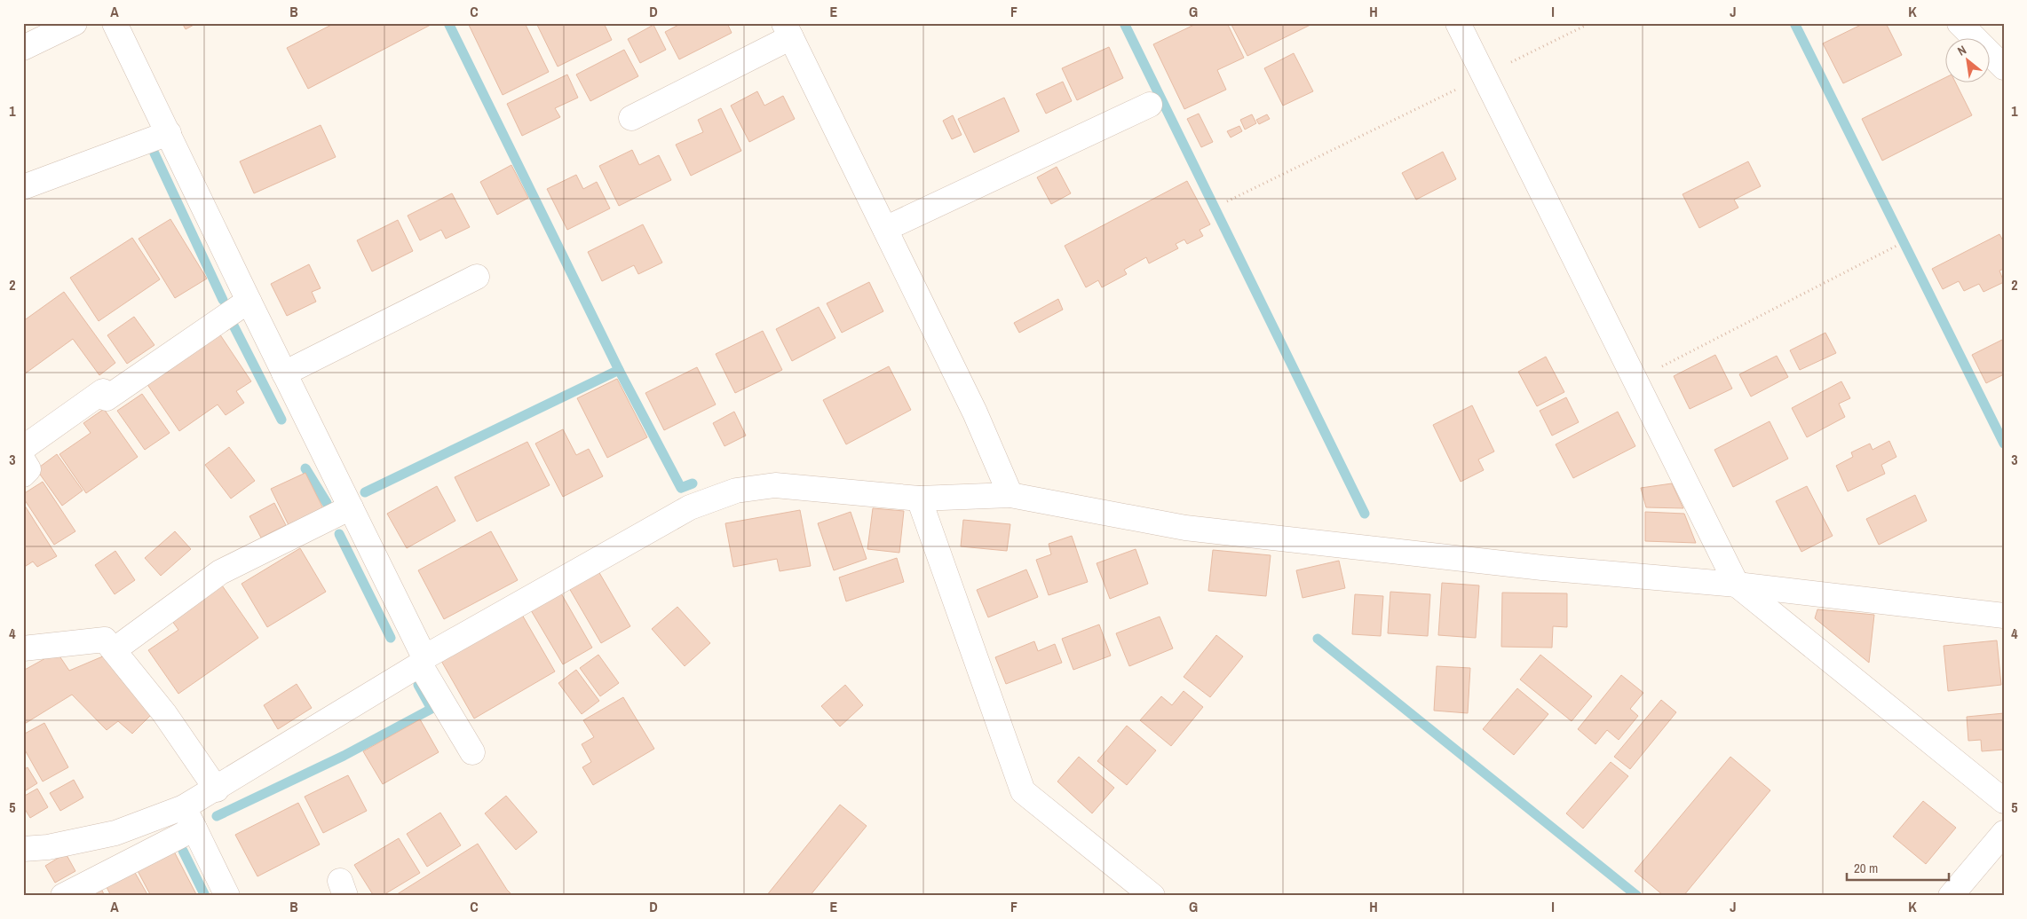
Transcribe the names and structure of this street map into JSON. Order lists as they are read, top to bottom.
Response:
{
  "scale_bar": "20 m",
  "north": "top left",
  "grid": {
    "columns": [
      "A",
      "B",
      "C",
      "D",
      "E",
      "F",
      "G",
      "H",
      "I",
      "J",
      "K"
    ],
    "rows": [
      "1",
      "2",
      "3",
      "4",
      "5"
    ]
  }
}
